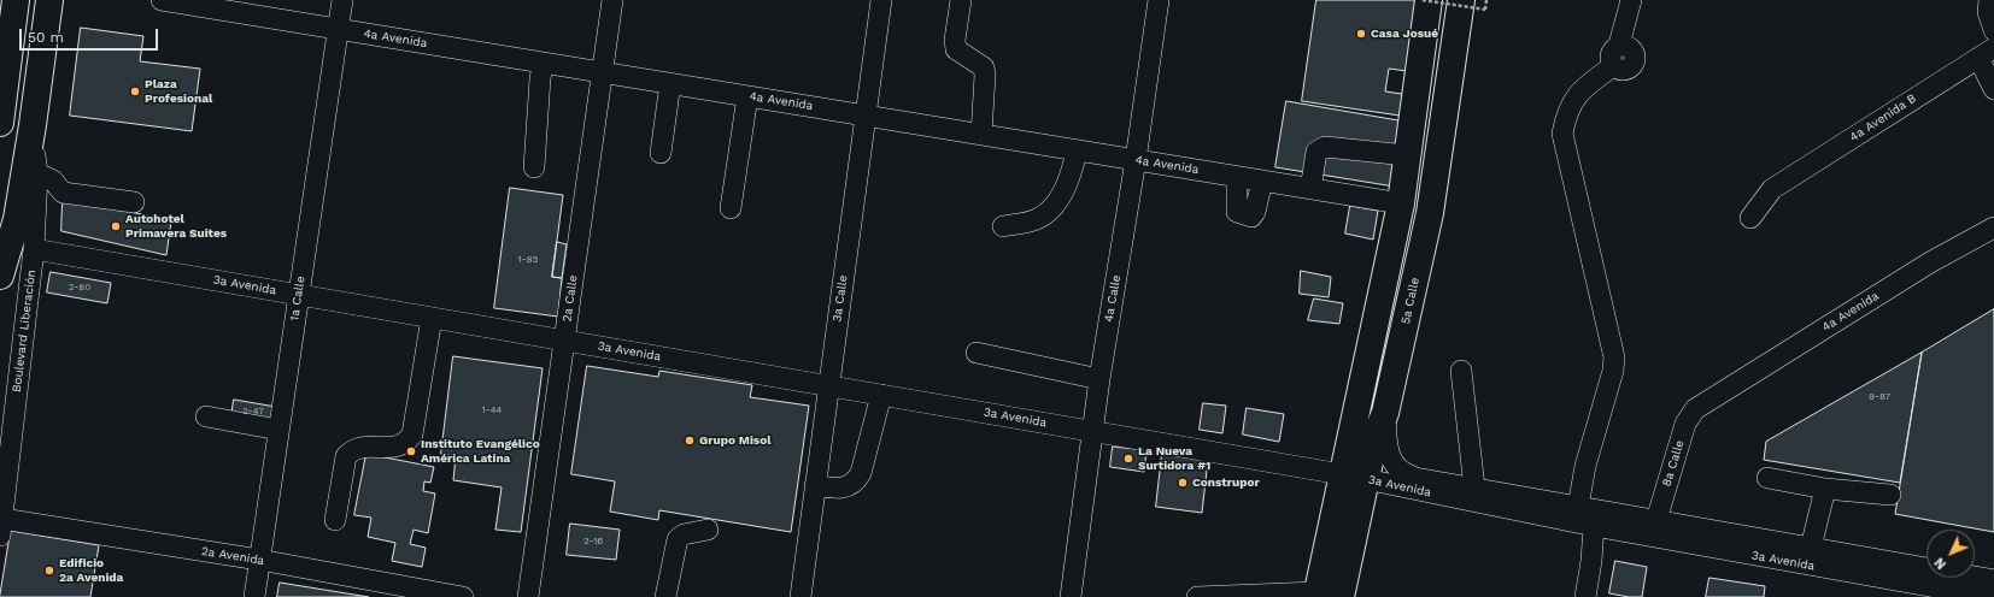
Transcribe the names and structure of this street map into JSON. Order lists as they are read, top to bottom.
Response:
{
  "streets": {
    "main road": ["5a Calle", "Boulevard Liberación"],
    "street": [
      "4a Avenida",
      "4a Avenida B",
      "3a Avenida",
      "1a Calle",
      "2a Calle",
      "3a Calle",
      "4a Calle",
      "8a Calle",
      "2a Avenida"
    ]
  },
  "crossings": [
    ["4a Avenida", "1a Calle"],
    ["4a Avenida", "2a Calle"],
    ["4a Avenida", "3a Calle"],
    ["4a Avenida", "4a Calle"],
    ["4a Avenida", "5a Calle"],
    ["4a Avenida", "8a Calle"],
    ["3a Avenida", "1a Calle"],
    ["3a Avenida", "2a Calle"],
    ["3a Avenida", "3a Calle"],
    ["3a Avenida", "4a Calle"],
    ["3a Avenida", "5a Calle"],
    ["3a Avenida", "Boulevard Liberación"],
    ["3a Avenida", "8a Calle"],
    ["1a Calle", "2a Avenida"],
    ["Boulevard Liberación", "2a Avenida"]
  ],
  "places": [
    "Casa Josué",
    "Plaza Profesional",
    "Autohotel Primavera Suites",
    "Grupo Misol",
    "Instituto Evangélico América Latina",
    "La Nueva Surtidora #1",
    "Construpor",
    "Edificio 2a Avenida"
  ],
  "house_numbers": [
    "1-85",
    "2-80",
    "9-87",
    "1-44",
    "2-47",
    "2-16"
  ],
  "scale_bar": "50 m",
  "north": "bottom left"
}
